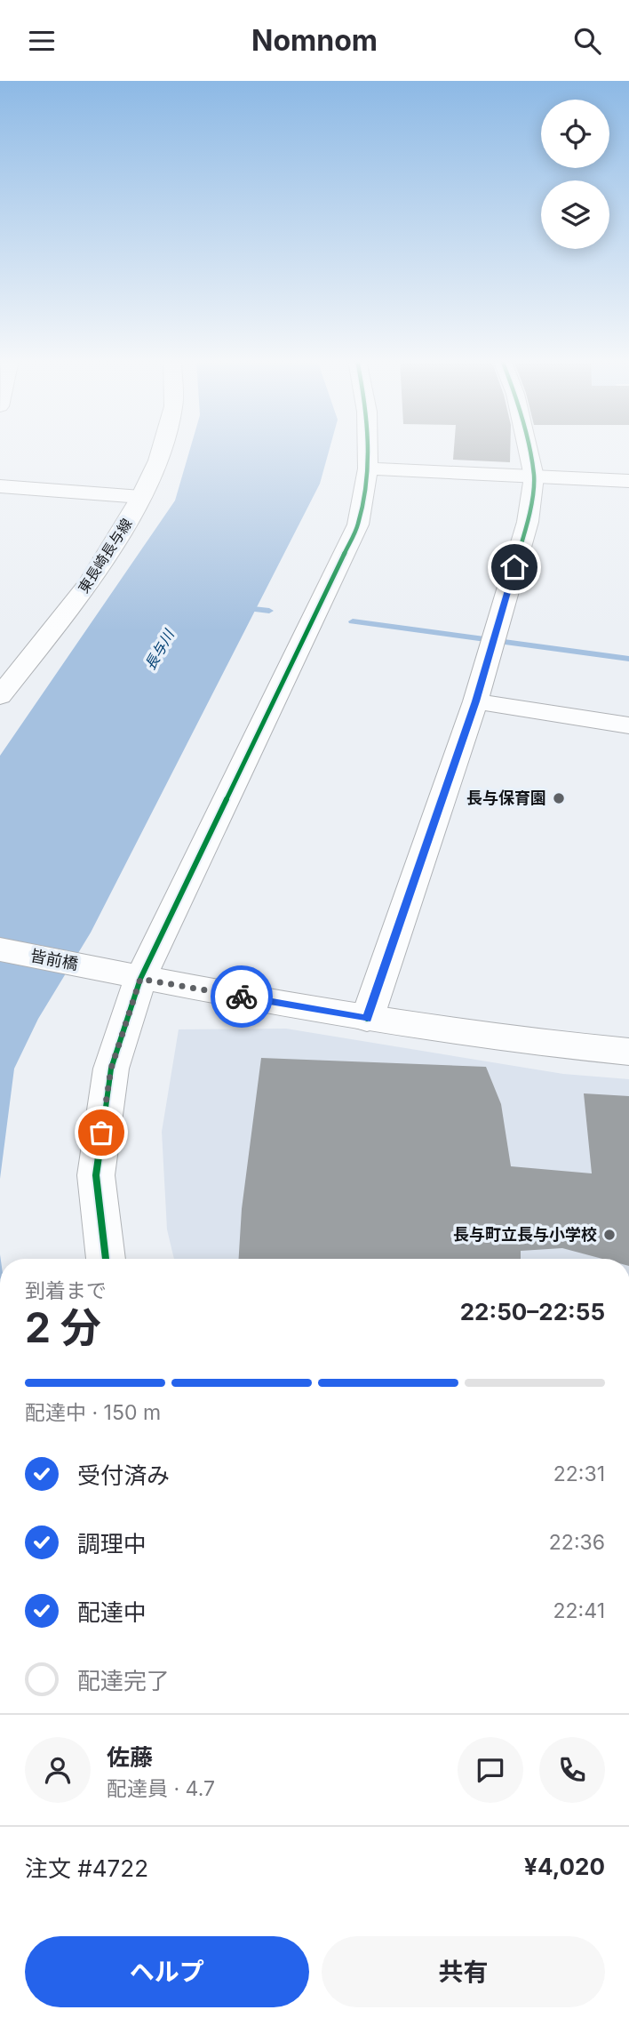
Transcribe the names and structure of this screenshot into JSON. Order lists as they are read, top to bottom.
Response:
{
  "streets": {
    "street": ["東長崎長与線", "皆前橋"]
  },
  "water": ["長与川"],
  "places": ["長与保育園", "長与町立長与小学校"],
  "page": {
    "header": "Nomnom",
    "heading": ["2 分", "到着まで", "22:50–22:55"],
    "panel": [
      "佐藤",
      "配達員 · 4.7",
      "注文 #4722",
      "¥4,020"
    ],
    "bar": "配達中 · 150 m",
    "list": [
      ["受付済み", "22:31"],
      ["調理中", "22:36"],
      ["配達中", "22:41"],
      "配達完了"
    ],
    "buttons": ["ヘルプ", "共有"]
  }
}
